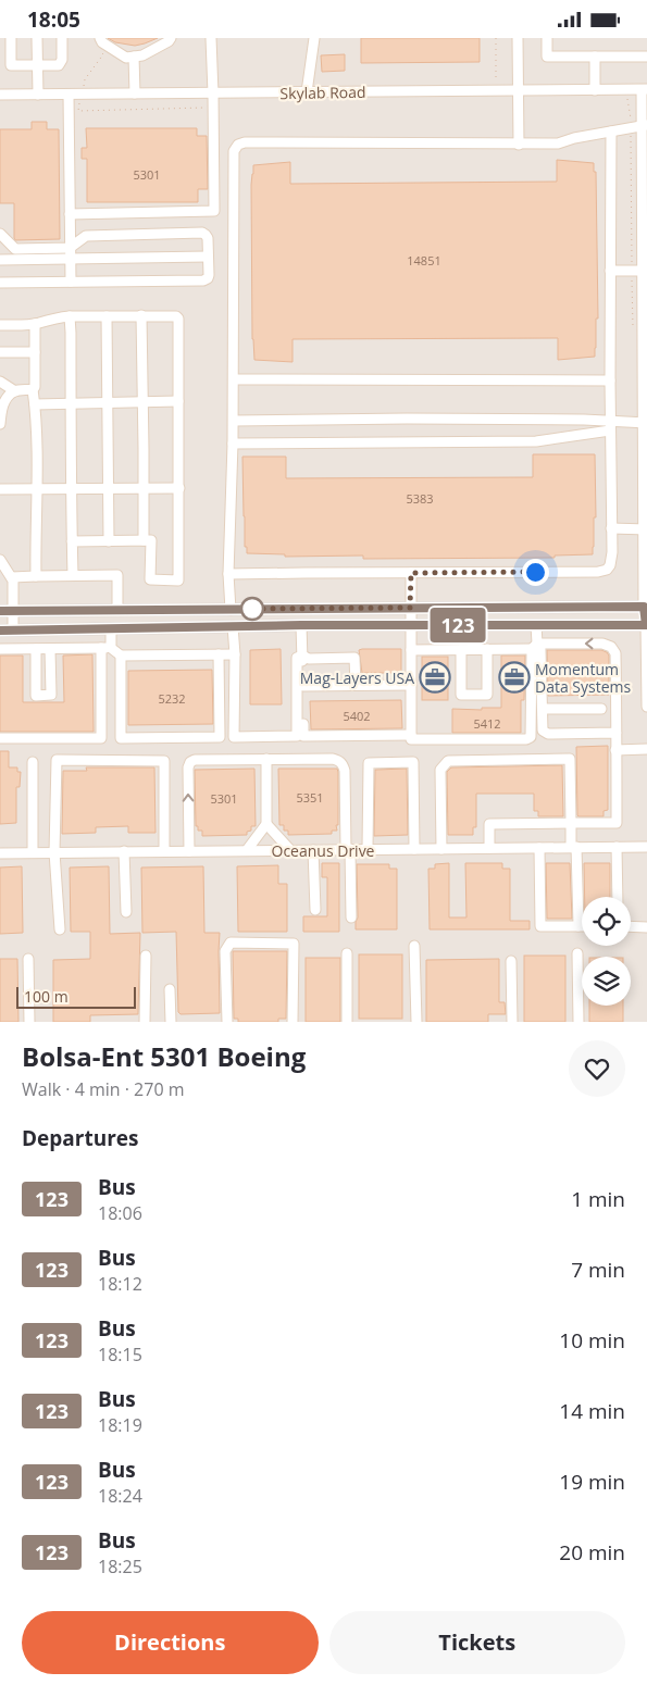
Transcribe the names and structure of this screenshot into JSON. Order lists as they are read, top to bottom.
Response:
{
  "streets": {
    "street": ["Skylab Road", "Oceanus Drive"]
  },
  "places": {
    "office": ["Mag-Layers USA", "Momentum Data Systems"]
  },
  "lines": ["bus line 123"],
  "house_numbers": [
    "5301",
    "14851",
    "5383",
    "5232",
    "5402",
    "5412",
    "5351",
    "5301"
  ],
  "scale_bar": "100 m",
  "page": {
    "status": "18:05",
    "on_map": "123",
    "scale": "100 m",
    "heading": [
      ["Bolsa-Ent 5301 Boeing", "Walk · 4 min · 270 m"],
      "Departures"
    ],
    "list": [
      {
        "mark": "123",
        "name": "Bus",
        "note": "18:06",
        "value": "1 min"
      },
      {
        "mark": "123",
        "name": "Bus",
        "note": "18:12",
        "value": "7 min"
      },
      {
        "mark": "123",
        "name": "Bus",
        "note": "18:15",
        "value": "10 min"
      },
      {
        "mark": "123",
        "name": "Bus",
        "note": "18:19",
        "value": "14 min"
      },
      {
        "mark": "123",
        "name": "Bus",
        "note": "18:24",
        "value": "19 min"
      },
      {
        "mark": "123",
        "name": "Bus",
        "note": "18:25",
        "value": "20 min"
      }
    ],
    "buttons": ["Directions", "Tickets"]
  }
}
